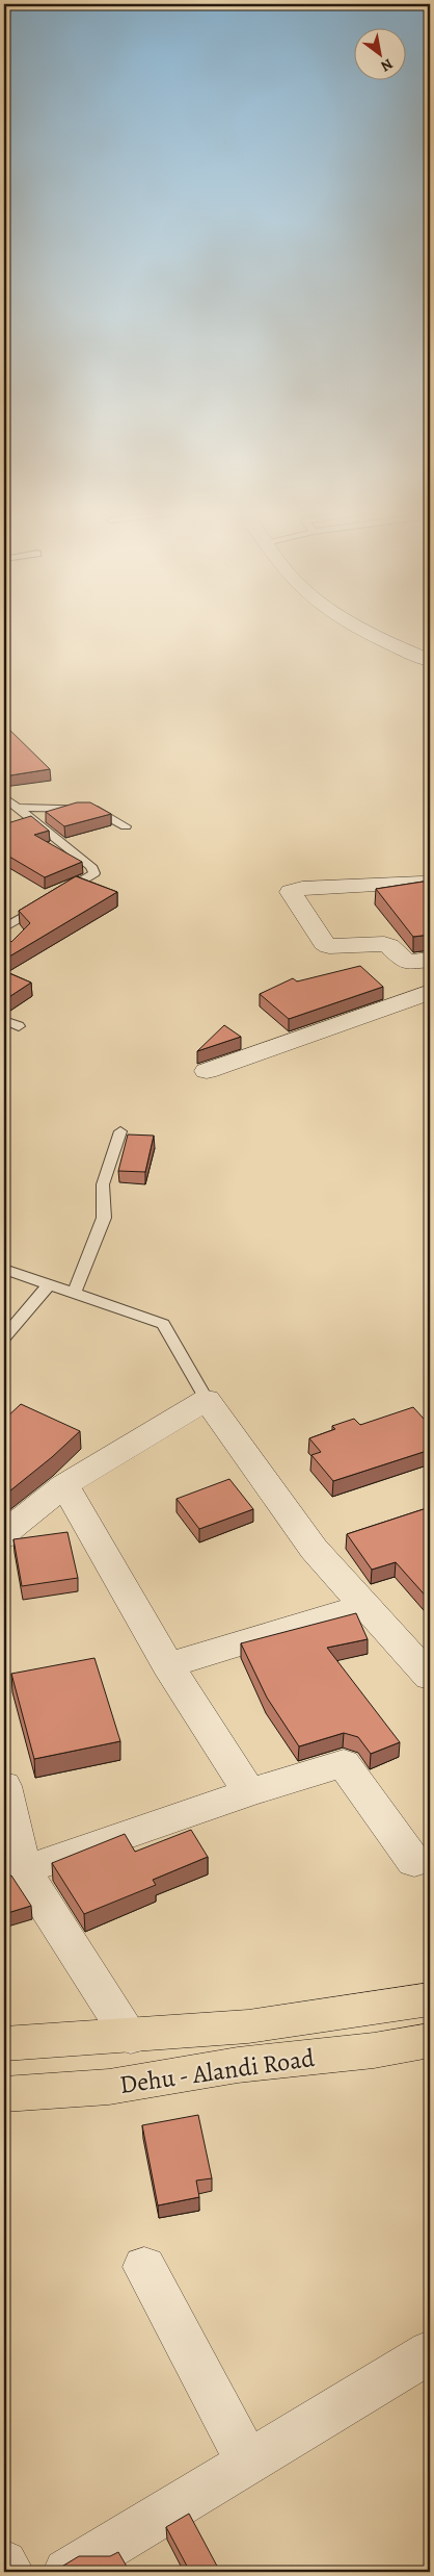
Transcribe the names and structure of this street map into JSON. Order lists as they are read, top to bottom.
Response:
{
  "streets": {
    "main road": ["Dehu - Alandi Road"]
  },
  "north": "bottom right"
}
